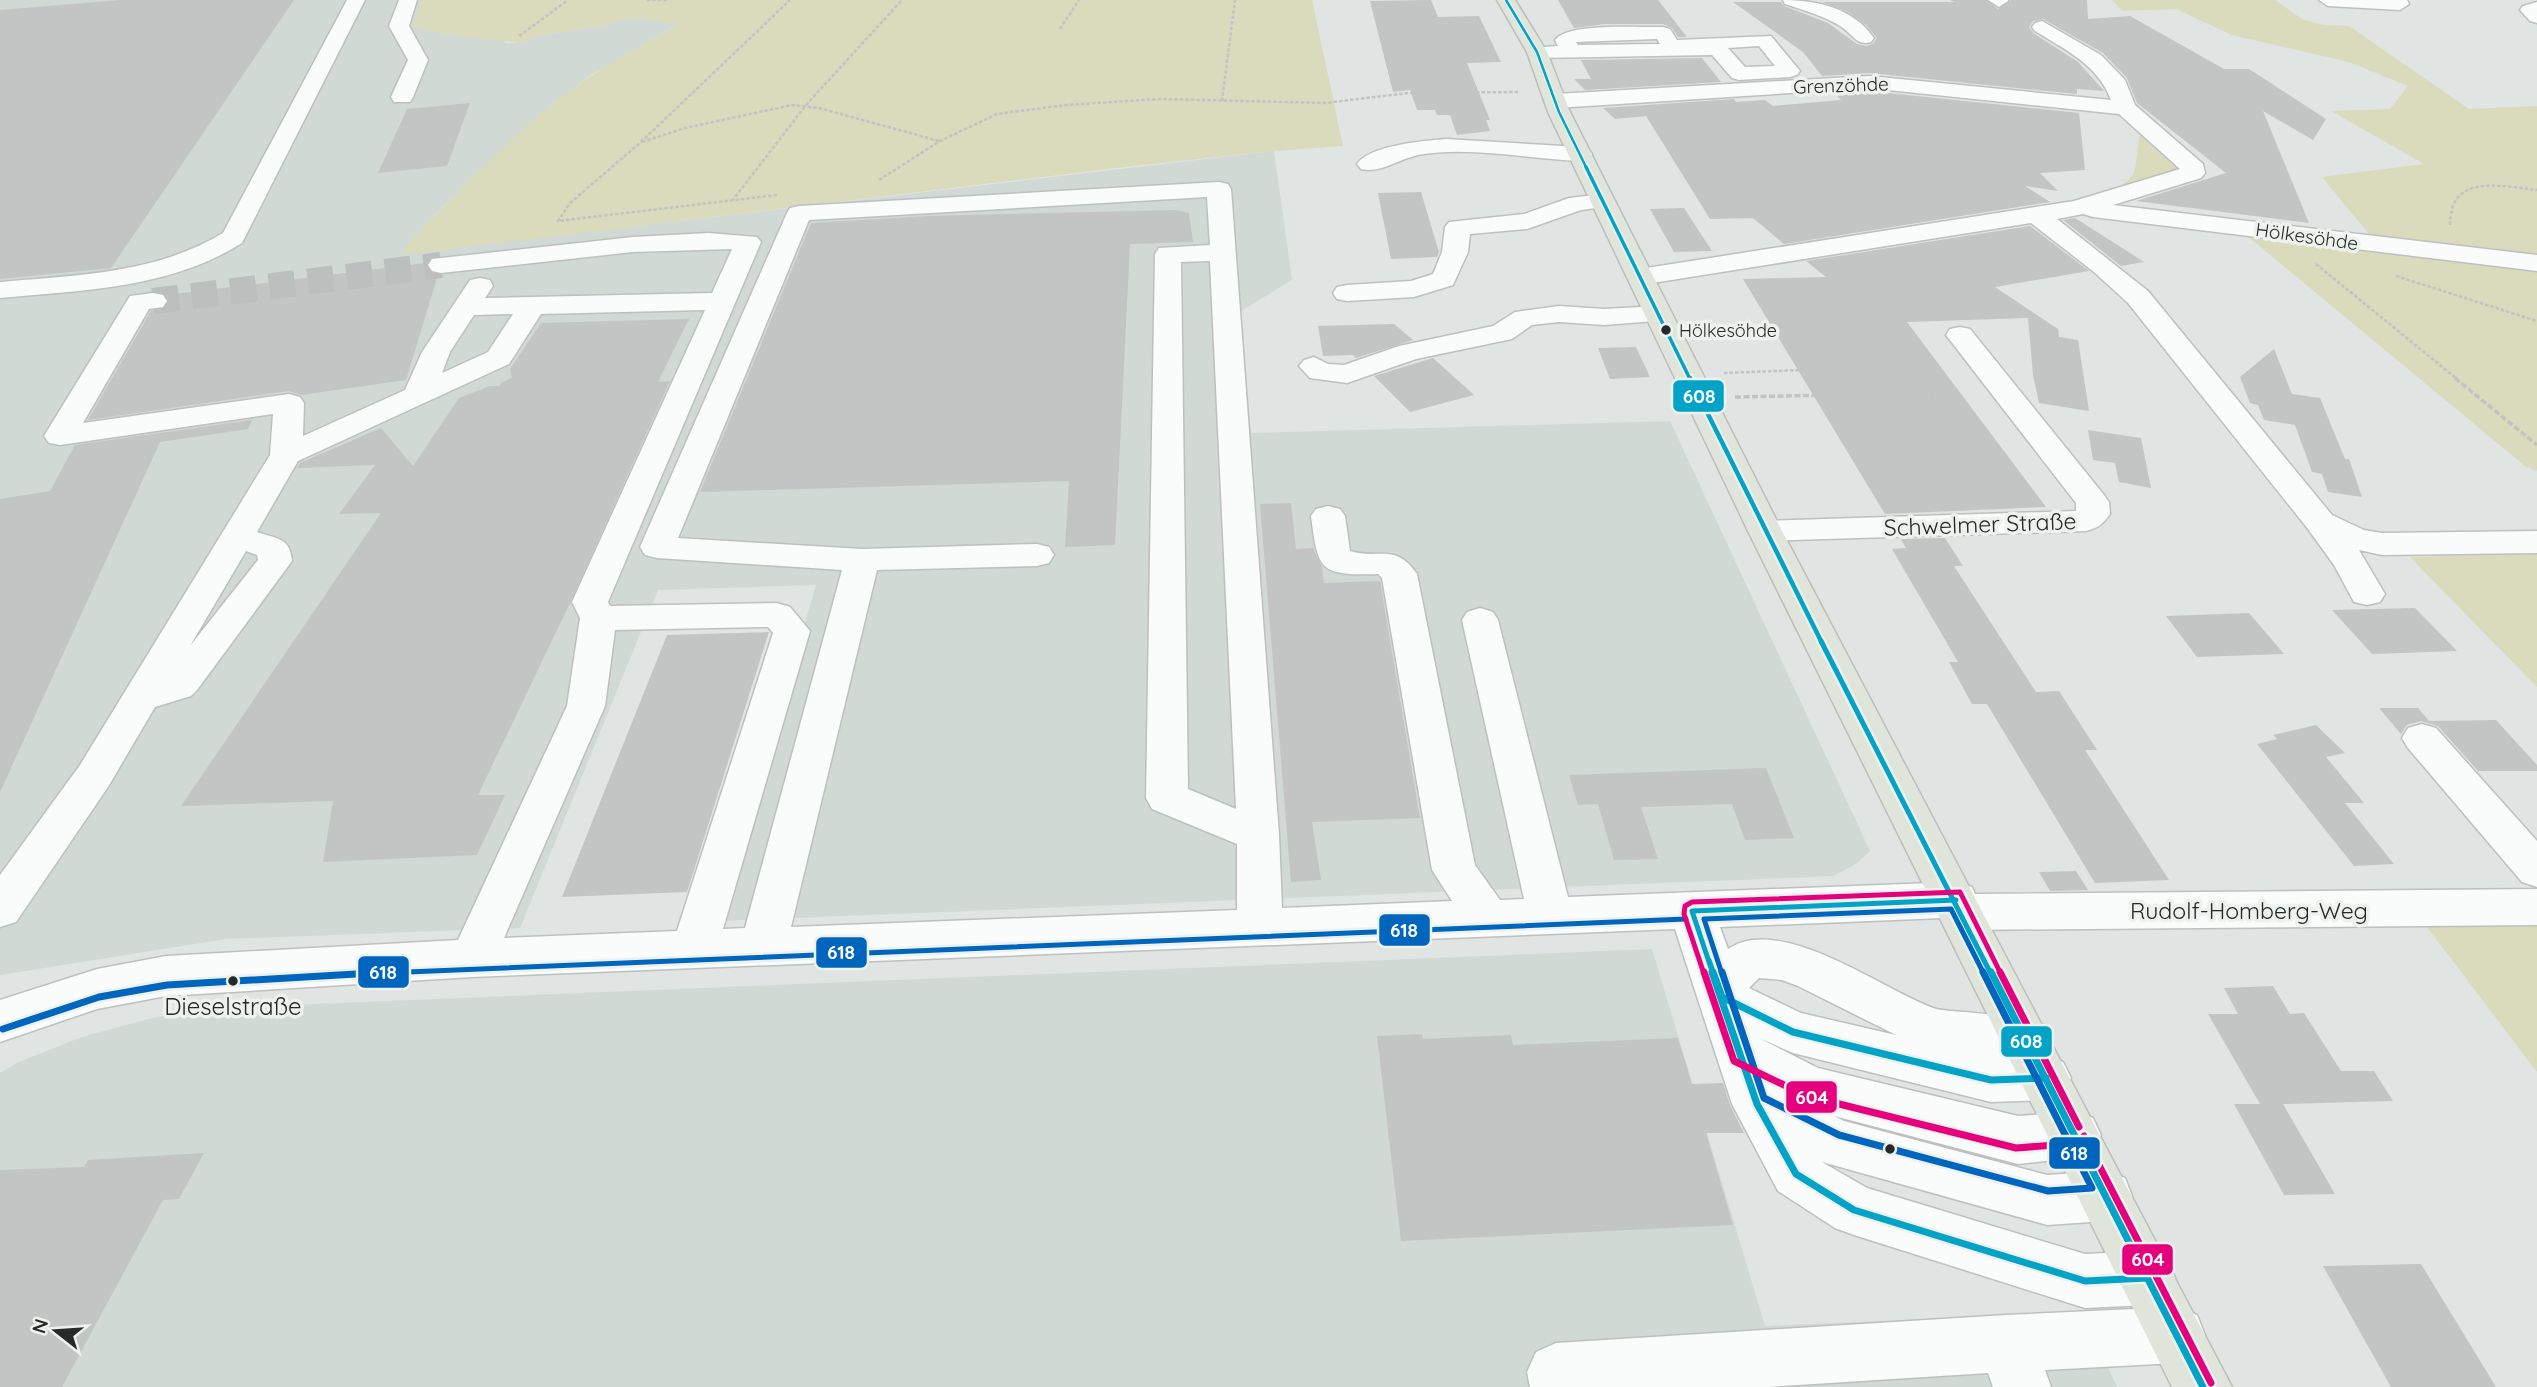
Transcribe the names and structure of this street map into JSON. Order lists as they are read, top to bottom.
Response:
{
  "streets": {
    "street": [
      "Grenzöhde",
      "Hölkesöhde",
      "Schwelmer Straße",
      "Rudolf-Homberg-Weg"
    ]
  },
  "crossings": [
    ["Grenzöhde", "Hölkesöhde"]
  ],
  "places": ["Hölkesöhde", "Dieselstraße"],
  "lines": ["transit line 608", "transit line 604", "transit line 618"],
  "north": "left"
}
